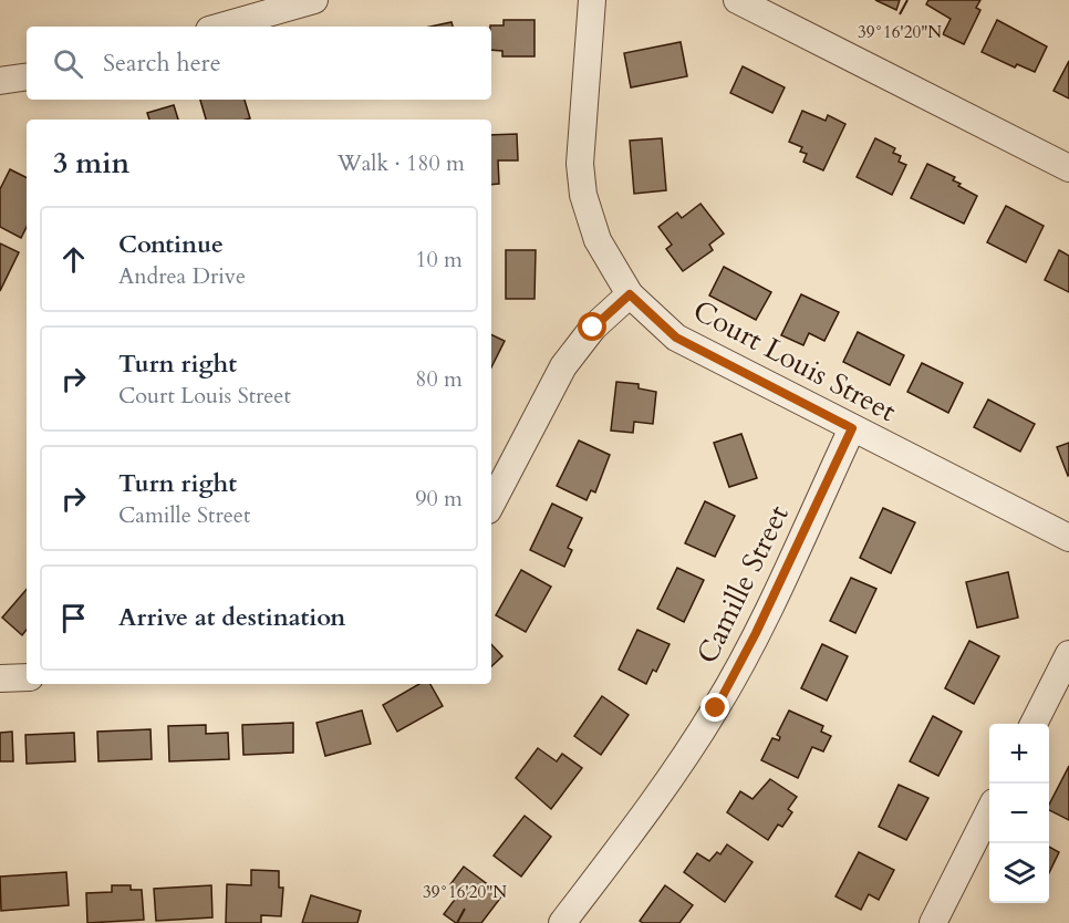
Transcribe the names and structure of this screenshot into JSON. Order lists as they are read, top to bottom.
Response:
{
  "streets": {
    "street": ["Court Louis Street", "Camille Street"]
  },
  "crossings": [
    ["Court Louis Street", "Camille Street"]
  ],
  "page": {
    "search": "Search here",
    "heading": ["3 min", "Walk · 180 m"],
    "list": [
      ["Continue", "Andrea Drive", "10 m"],
      ["Turn right", "Court Louis Street", "80 m"],
      ["Turn right", "Camille Street", "90 m"],
      "Arrive at destination"
    ],
    "map_buttons": ["+", "−"]
  },
  "coordinates": ["39°16'20\"N"]
}
